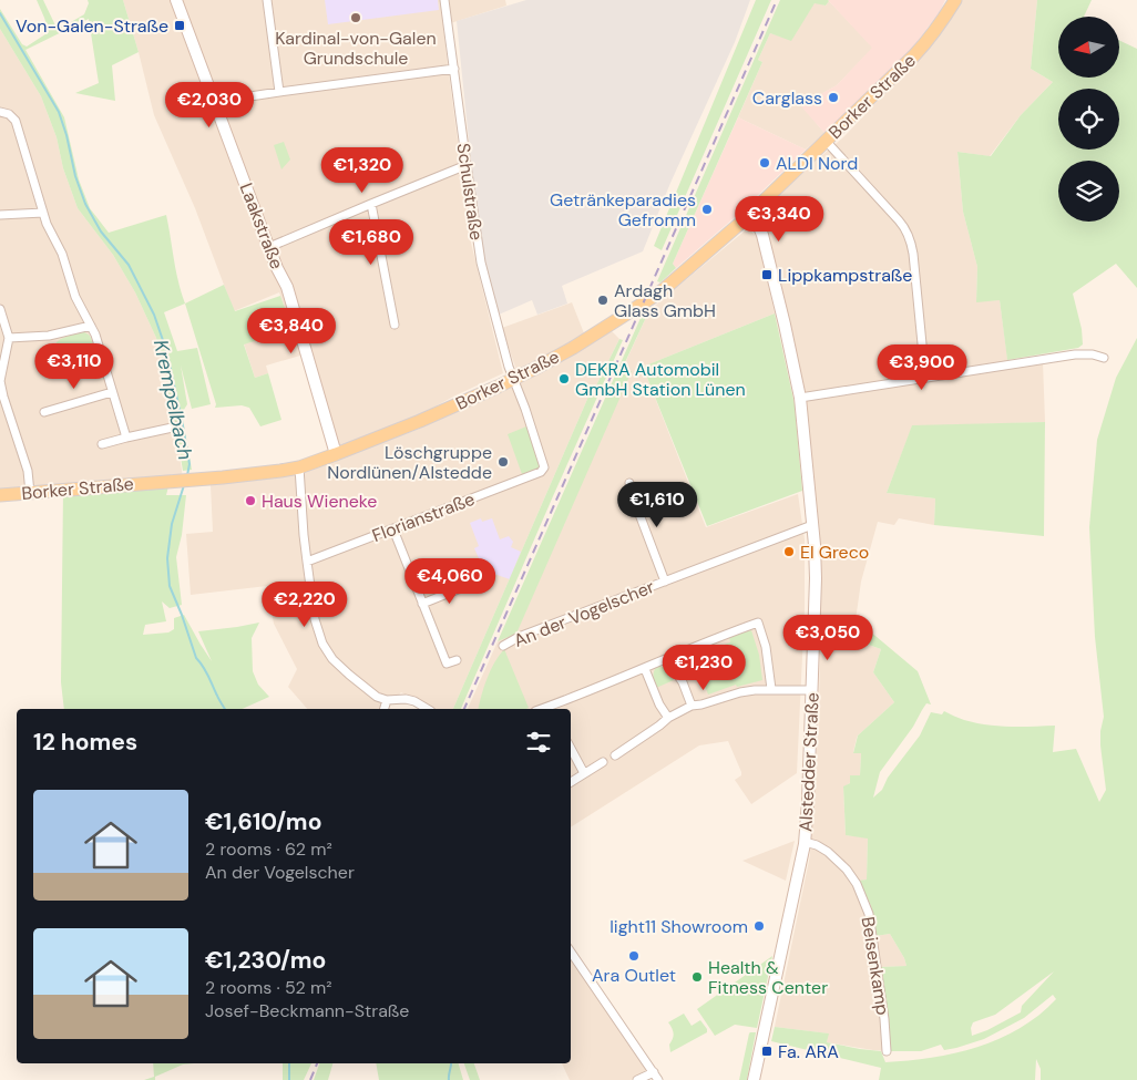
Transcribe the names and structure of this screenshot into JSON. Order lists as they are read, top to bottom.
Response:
{
  "streets": {
    "main road": ["Borker Straße"],
    "street": [
      "Schulstraße",
      "Laakstraße",
      "Florianstraße",
      "An der Vogelscher",
      "Alstedder Straße",
      "Beisenkamp"
    ]
  },
  "crossings": [
    ["Borker Straße", "Schulstraße"],
    ["Borker Straße", "Laakstraße"],
    ["Borker Straße", "Florianstraße"],
    ["Borker Straße", "Alstedder Straße"],
    ["Schulstraße", "Florianstraße"],
    ["An der Vogelscher", "Alstedder Straße"],
    ["Alstedder Straße", "Beisenkamp"]
  ],
  "water": ["Krempelbach"],
  "places": {
    "other": [
      "Kardinal-von-Galen Grundschule",
      "Carglass",
      "ALDI Nord",
      "Getränkeparadies Gefromm",
      "Ardagh Glass GmbH",
      "DEKRA Automobil GmbH Station Lünen",
      "Löschgruppe Nordlünen/Alstedde",
      "Haus Wieneke",
      "El Greco",
      "light11 Showroom",
      "Ara Outlet",
      "Health & Fitness Center"
    ],
    "transit": ["Von-Galen-Straße", "Lippkampstraße", "Fa. ARA"]
  },
  "north": "left",
  "page": {
    "price": [
      "€2,030",
      "€1,320",
      "€3,340",
      "€1,680",
      "€3,840",
      "€3,110",
      "€3,900",
      "€1,610",
      "€4,060",
      "€2,220",
      "€3,050",
      "€1,230"
    ],
    "heading": "12 homes",
    "list": [
      {
        "name": "€1,610/mo",
        "note": "2 rooms · 62 m² · An der Vogelscher"
      },
      {
        "name": "€1,230/mo",
        "note": "2 rooms · 52 m² · Josef-Beckmann-Straße"
      }
    ]
  }
}
